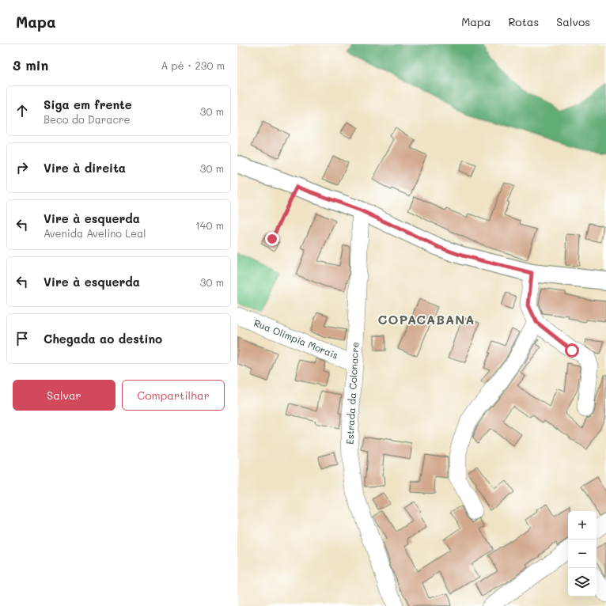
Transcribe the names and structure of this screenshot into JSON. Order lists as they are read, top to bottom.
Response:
{
  "streets": {
    "street": ["Rua Olimpia Morais", "Estrada da Colonacre"]
  },
  "crossings": [
    ["Rua Olimpia Morais", "Estrada da Colonacre"]
  ],
  "districts": ["COPACABANA"],
  "page": {
    "header": "Mapa",
    "nav": ["Mapa", "Rotas", "Salvos"],
    "heading": ["3 min", "A pé · 230 m"],
    "list": [
      ["Siga em frente", "Beco do Daracre", "30 m"],
      ["Vire à direita", "30 m"],
      ["Vire à esquerda", "Avenida Avelino Leal", "140 m"],
      ["Vire à esquerda", "30 m"],
      "Chegada ao destino"
    ],
    "buttons": ["Salvar", "Compartilhar"],
    "map_buttons": ["+", "−"]
  }
}
